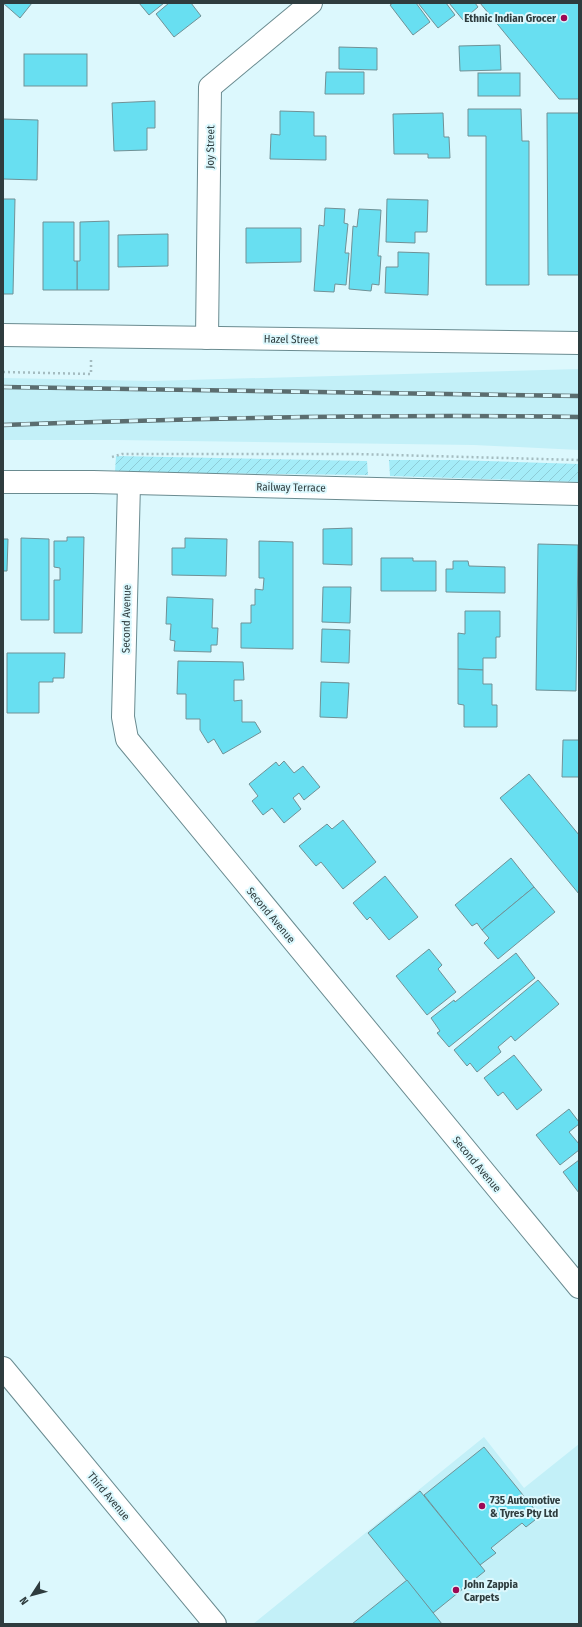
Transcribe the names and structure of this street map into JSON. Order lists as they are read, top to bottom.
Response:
{
  "streets": {
    "street": [
      "Joy Street",
      "Hazel Street",
      "Railway Terrace",
      "Second Avenue",
      "Third Avenue"
    ]
  },
  "crossings": [
    ["Joy Street", "Hazel Street"],
    ["Railway Terrace", "Second Avenue"]
  ],
  "places": ["Ethnic Indian Grocer", "735 Automotive & Tyres Pty Ltd", "John Zappia Carpets"],
  "north": "bottom left"
}
